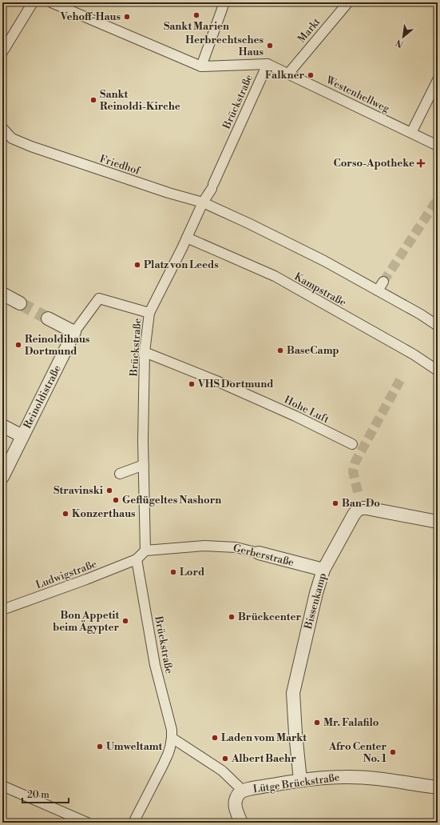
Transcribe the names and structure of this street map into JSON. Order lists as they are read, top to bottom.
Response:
{
  "streets": {
    "street": [
      "Markt",
      "Westenhellweg",
      "Brückstraße",
      "Friedhof",
      "Kampstraße",
      "Reinoldistraße",
      "Hohe Luft",
      "Gerberstraße",
      "Ludwigstraße",
      "Bissenkamp",
      "Lütge Brückstraße"
    ]
  },
  "crossings": [
    ["Markt", "Westenhellweg"],
    ["Westenhellweg", "Brückstraße"],
    ["Brückstraße", "Friedhof"],
    ["Brückstraße", "Kampstraße"],
    ["Brückstraße", "Reinoldistraße"],
    ["Brückstraße", "Hohe Luft"],
    ["Brückstraße", "Gerberstraße"],
    ["Brückstraße", "Ludwigstraße"],
    ["Brückstraße", "Lütge Brückstraße"],
    ["Gerberstraße", "Bissenkamp"],
    ["Bissenkamp", "Lütge Brückstraße"]
  ],
  "places": {
    "other": [
      "Sankt Marien",
      "Vehoff-Haus",
      "Herbrechtsches Haus",
      "Falkner",
      "Sankt Reinoldi-Kirche",
      "Platz von Leeds",
      "Reinoldihaus Dortmund",
      "BaseCamp",
      "VHS Dortmund",
      "Stravinski",
      "Geflügeltes Nashorn",
      "Ban-Do",
      "Konzerthaus",
      "Lord",
      "Brückcenter",
      "Bon Appetit beim Ägypter",
      "Mr. Falafilo",
      "Laden vom Markt",
      "Umweltamt",
      "Afro Center No. 1",
      "Albert Baehr"
    ],
    "health": ["Corso-Apotheke"]
  },
  "scale_bar": "20 m",
  "north": "bottom left"
}
